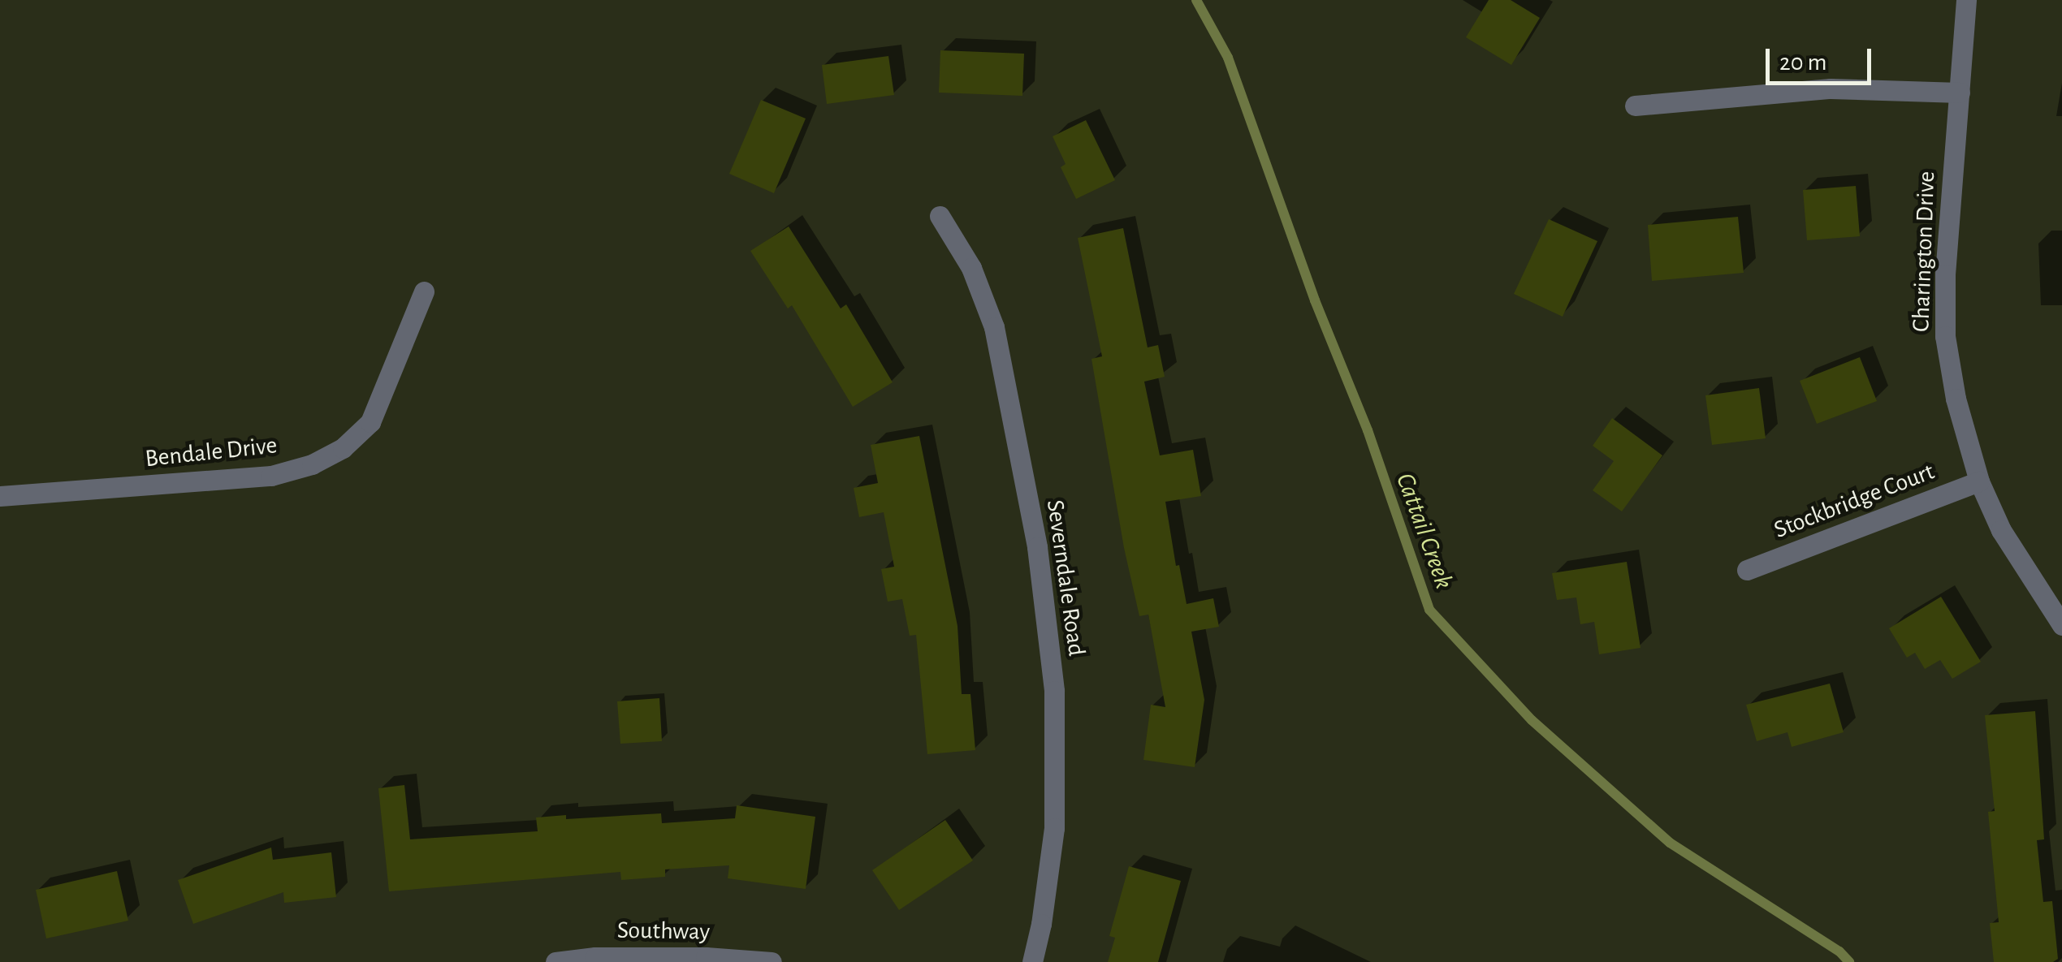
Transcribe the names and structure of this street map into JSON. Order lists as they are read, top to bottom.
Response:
{
  "streets": {
    "street": [
      "Charington Drive",
      "Bendale Drive",
      "Stockbridge Court",
      "Severndale Road",
      "Southway"
    ]
  },
  "crossings": [
    ["Charington Drive", "Stockbridge Court"]
  ],
  "water": ["Cattail Creek"],
  "scale_bar": "20 m"
}
